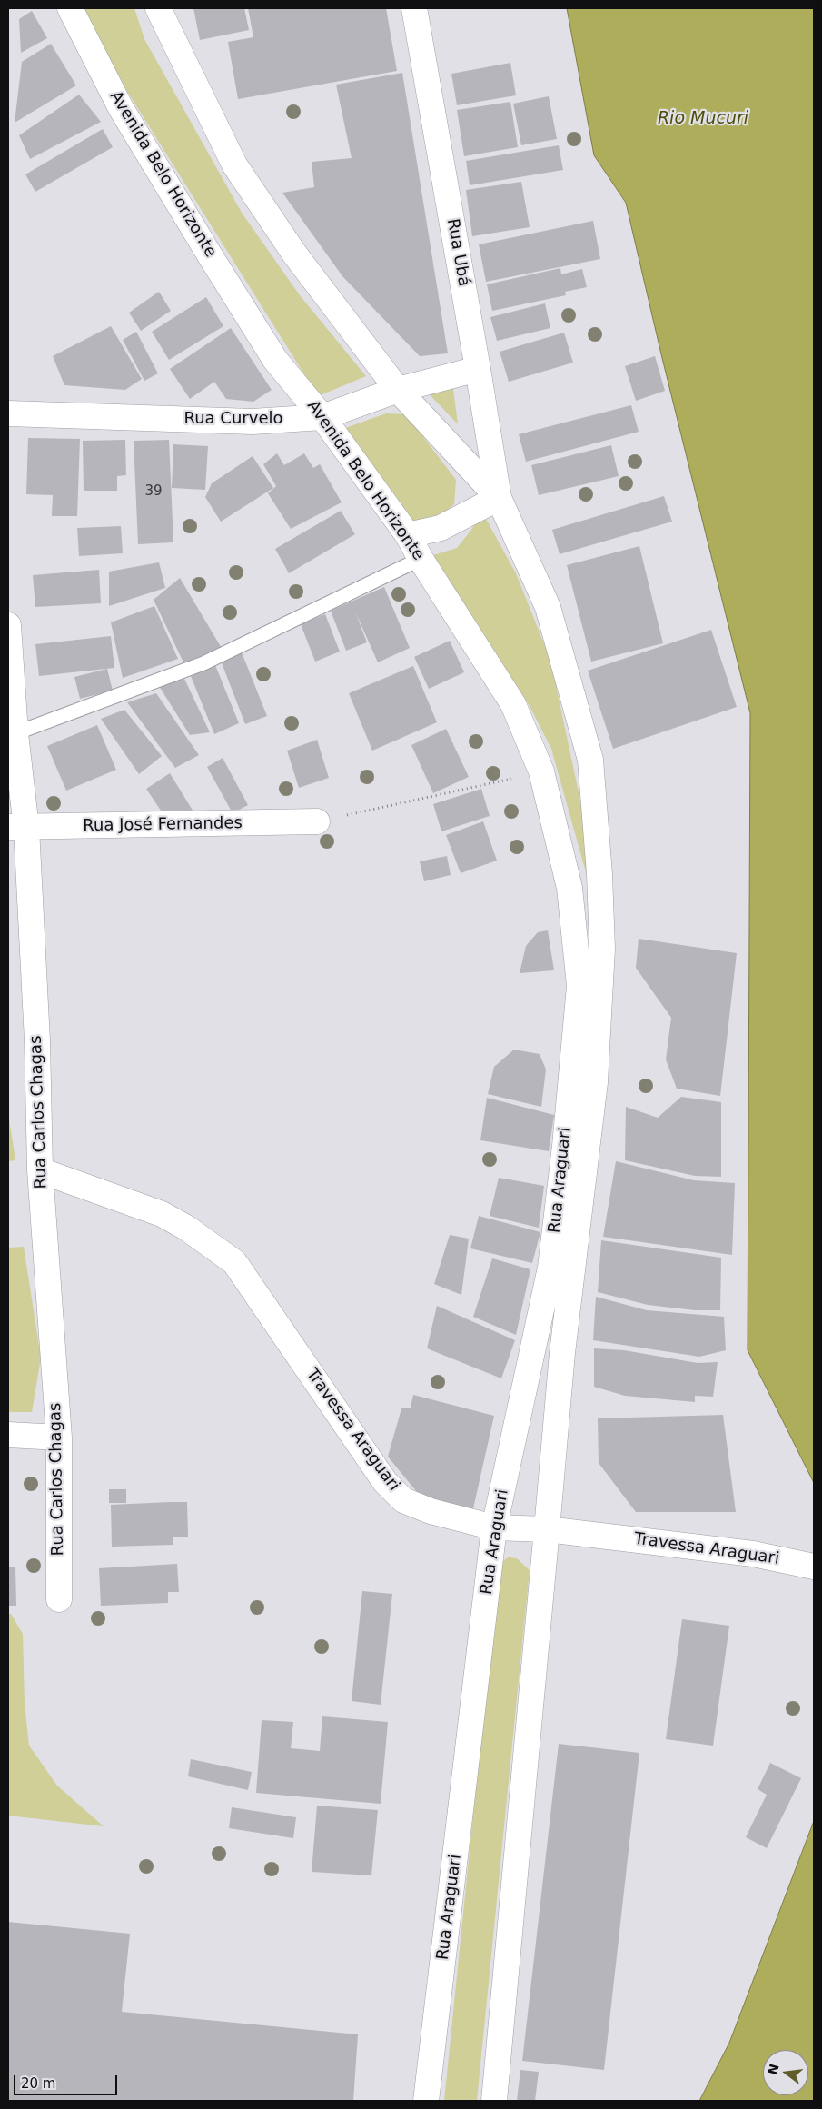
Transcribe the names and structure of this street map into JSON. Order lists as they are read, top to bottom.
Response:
{
  "streets": {
    "street": [
      "Avenida Belo Horizonte",
      "Rua Ubá",
      "Rua Curvelo",
      "Rua José Fernandes",
      "Rua Carlos Chagas",
      "Rua Araguari",
      "Travessa Araguari"
    ]
  },
  "crossings": [
    ["Avenida Belo Horizonte", "Rua Curvelo"],
    ["Avenida Belo Horizonte", "Rua Araguari"],
    ["Rua Ubá", "Rua Curvelo"],
    ["Rua José Fernandes", "Rua Carlos Chagas"],
    ["Rua Carlos Chagas", "Travessa Araguari"],
    ["Rua Araguari", "Travessa Araguari"]
  ],
  "water": ["Rio Mucuri"],
  "house_numbers": ["39"],
  "scale_bar": "20 m",
  "north": "left"
}
